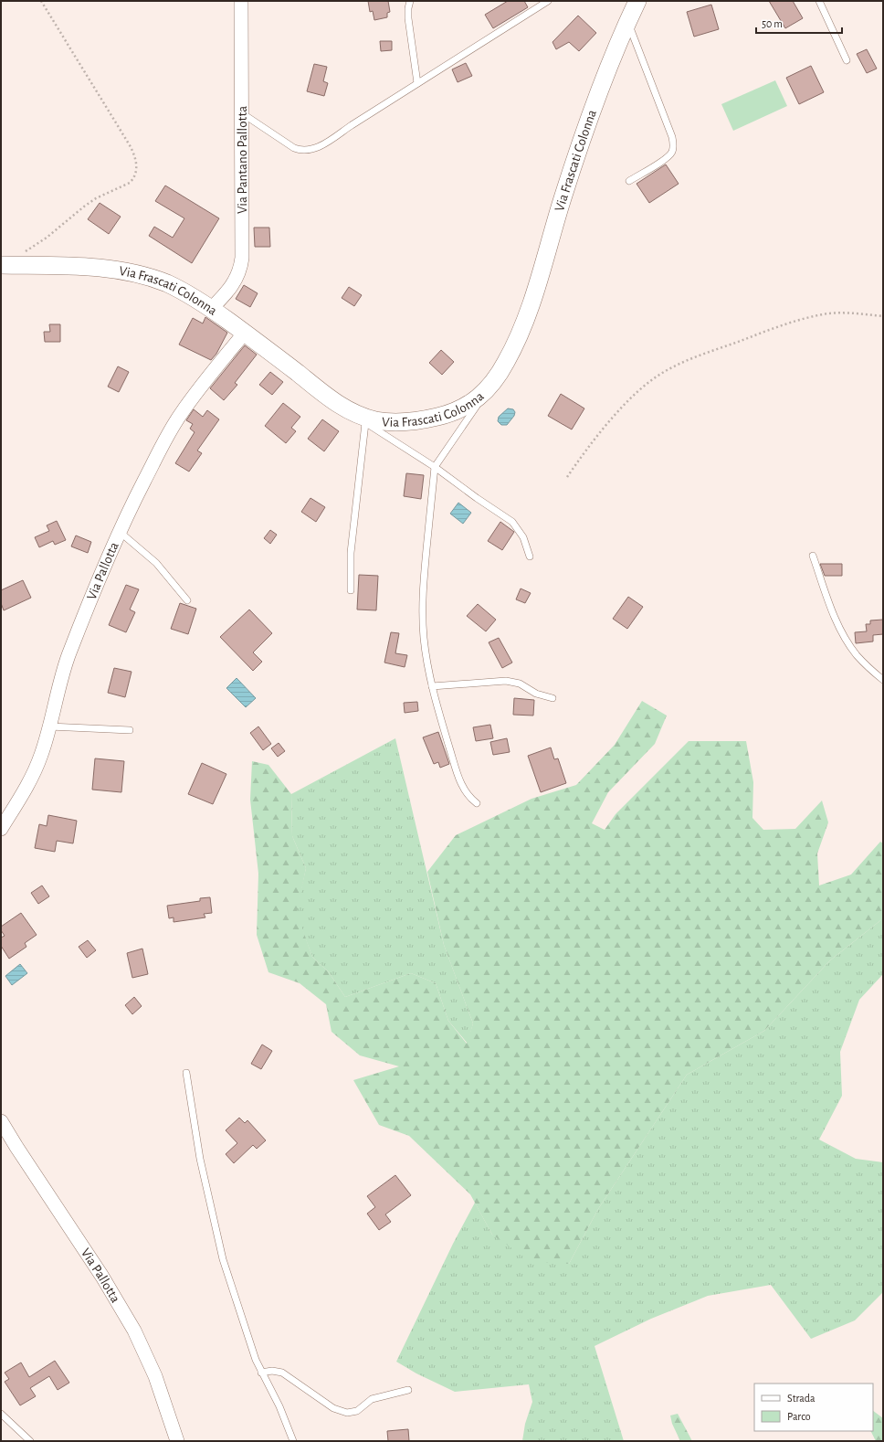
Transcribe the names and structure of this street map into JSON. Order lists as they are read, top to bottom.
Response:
{
  "streets": {
    "street": ["Via Pantano Pallotta", "Via Frascati Colonna", "Via Pallotta"]
  },
  "crossings": [
    ["Via Pantano Pallotta", "Via Frascati Colonna"],
    ["Via Frascati Colonna", "Via Pallotta"]
  ],
  "legend": ["Strada", "Parco"],
  "scale_bar": "50 m"
}
